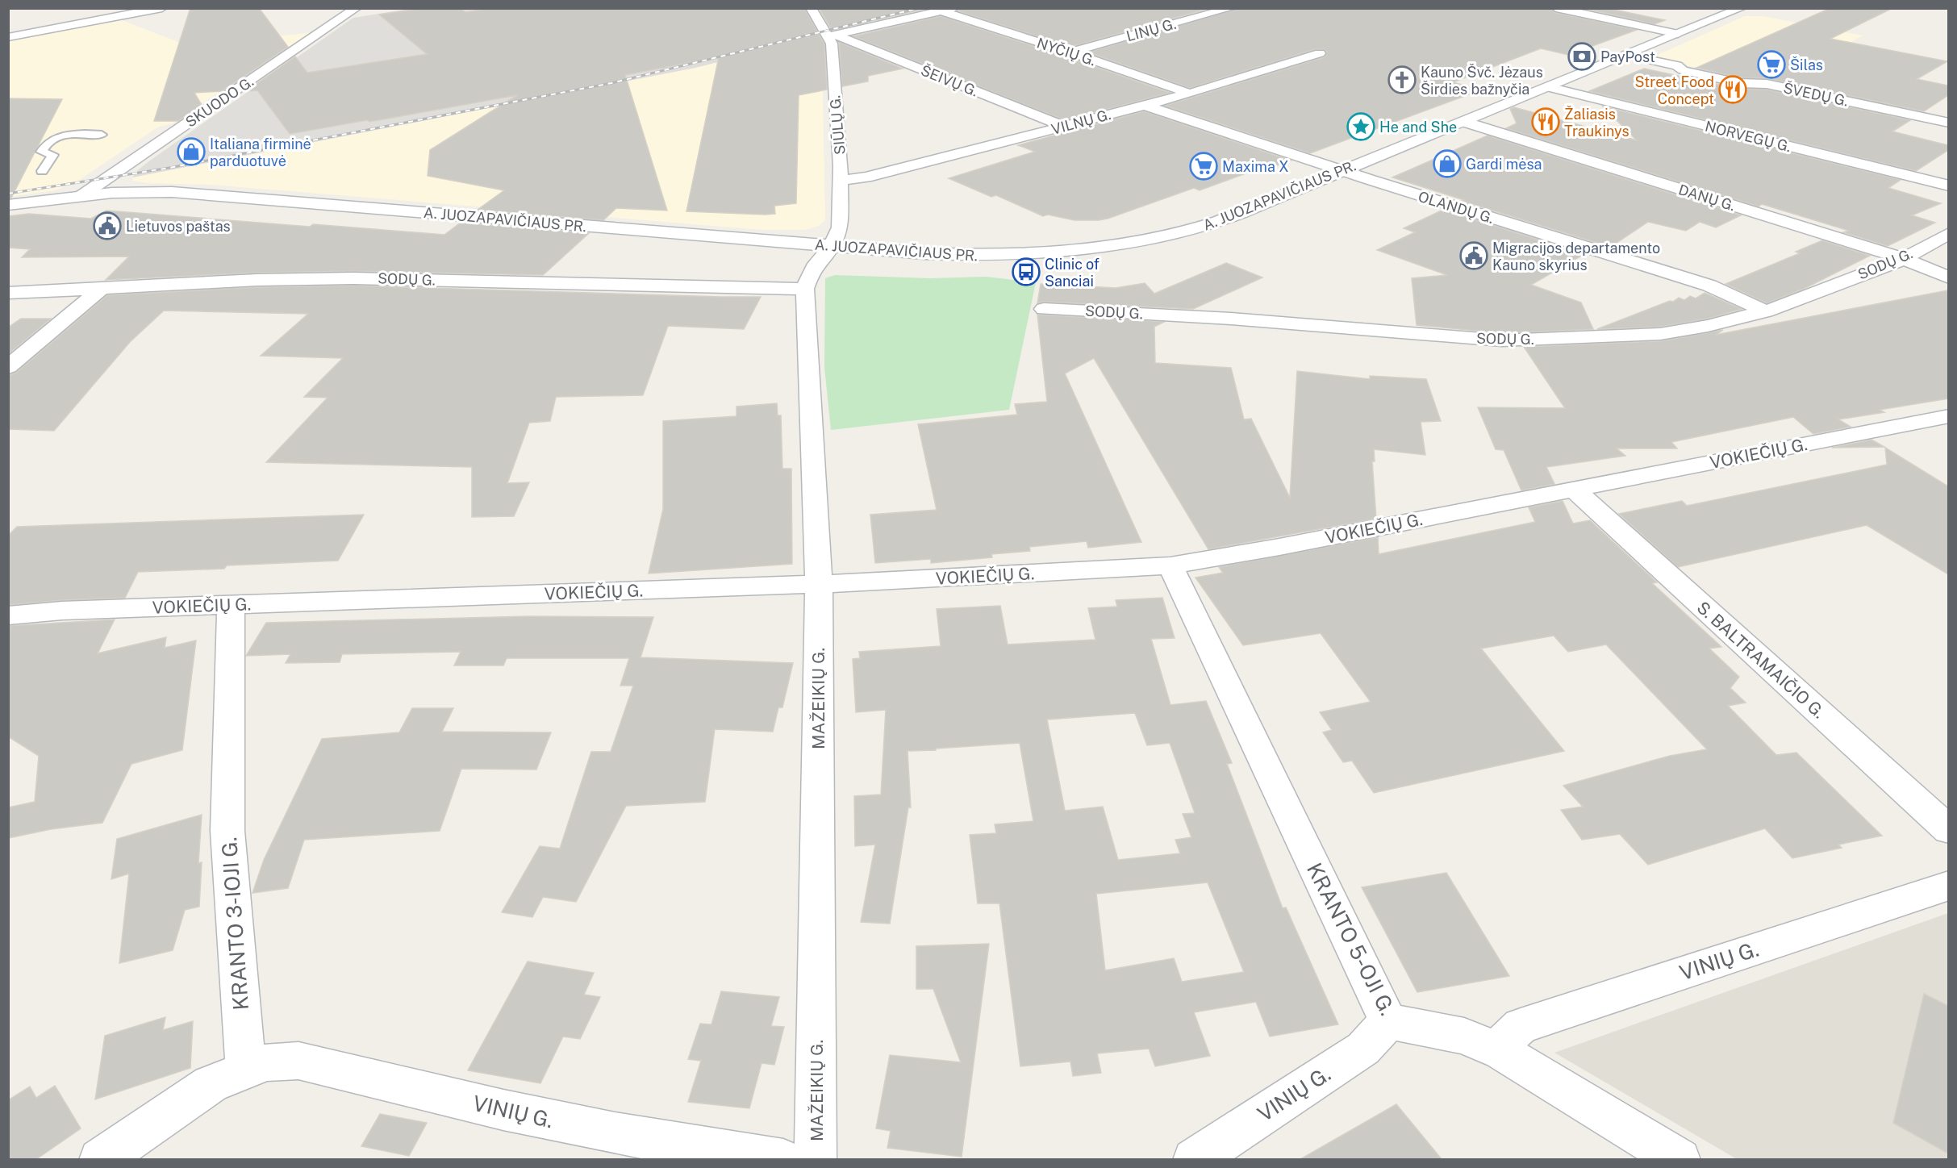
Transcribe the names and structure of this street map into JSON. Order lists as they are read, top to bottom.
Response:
{
  "streets": {
    "street": [
      "LINŲ G.",
      "NYČIŲ G.",
      "ŠEIVŲ G.",
      "ŠVEDŲ G.",
      "SKUODO G.",
      "VILNŲ G.",
      "SIŪLŲ G.",
      "NORVEGŲ G.",
      "A. JUOZAPAVIČIAUS PR.",
      "DANŲ G.",
      "OLANDŲ G.",
      "SODŲ G.",
      "VOKIEČIŲ G.",
      "S. BALTRAMAIČIO G.",
      "MAŽEIKIŲ G.",
      "KRANTO 3-IOJI G.",
      "KRANTO 5-OJI G.",
      "VINIŲ G."
    ]
  },
  "crossings": [
    ["LINŲ G.", "NYČIŲ G."],
    ["NYČIŲ G.", "VILNŲ G."],
    ["ŠEIVŲ G.", "VILNŲ G."],
    ["ŠEIVŲ G.", "SIŪLŲ G."],
    ["ŠVEDŲ G.", "A. JUOZAPAVIČIAUS PR."],
    ["SKUODO G.", "A. JUOZAPAVIČIAUS PR."],
    ["VILNŲ G.", "SIŪLŲ G."],
    ["VILNŲ G.", "OLANDŲ G."],
    ["SIŪLŲ G.", "A. JUOZAPAVIČIAUS PR."],
    ["SIŪLŲ G.", "MAŽEIKIŲ G."],
    ["NORVEGŲ G.", "A. JUOZAPAVIČIAUS PR."],
    ["A. JUOZAPAVIČIAUS PR.", "DANŲ G."],
    ["A. JUOZAPAVIČIAUS PR.", "OLANDŲ G."],
    ["A. JUOZAPAVIČIAUS PR.", "MAŽEIKIŲ G."],
    ["DANŲ G.", "SODŲ G."],
    ["OLANDŲ G.", "SODŲ G."],
    ["SODŲ G.", "MAŽEIKIŲ G."],
    ["VOKIEČIŲ G.", "S. BALTRAMAIČIO G."],
    ["VOKIEČIŲ G.", "MAŽEIKIŲ G."],
    ["VOKIEČIŲ G.", "KRANTO 3-IOJI G."],
    ["VOKIEČIŲ G.", "KRANTO 5-OJI G."],
    ["KRANTO 3-IOJI G.", "VINIŲ G."],
    ["KRANTO 5-OJI G.", "VINIŲ G."]
  ],
  "places": {
    "bank": ["PayPost"],
    "supermarket": ["Šilas", "Maxima X"],
    "church": ["Kauno Švč. Jėzaus Širdies bažnyčia"],
    "restaurant": ["Street Food Concept", "Žaliasis Traukinys"],
    "place": ["He and She"],
    "shop": ["Italiana firminė parduotuvė", "Gardi mėsa"],
    "public building": ["Lietuvos paštas", "Migracijos departamento Kauno skyrius"],
    "bus stop": ["Clinic of Sanciai"]
  }
}
